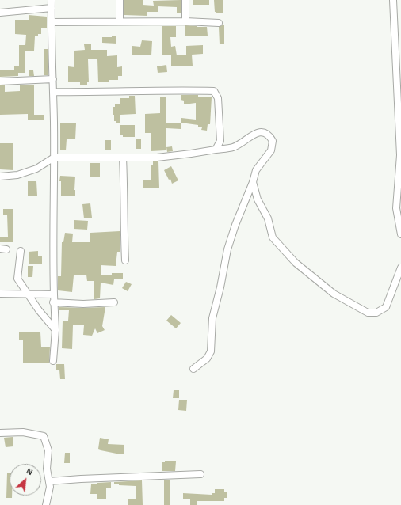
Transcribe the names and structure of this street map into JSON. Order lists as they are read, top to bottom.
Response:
{
  "north": "top right"
}
